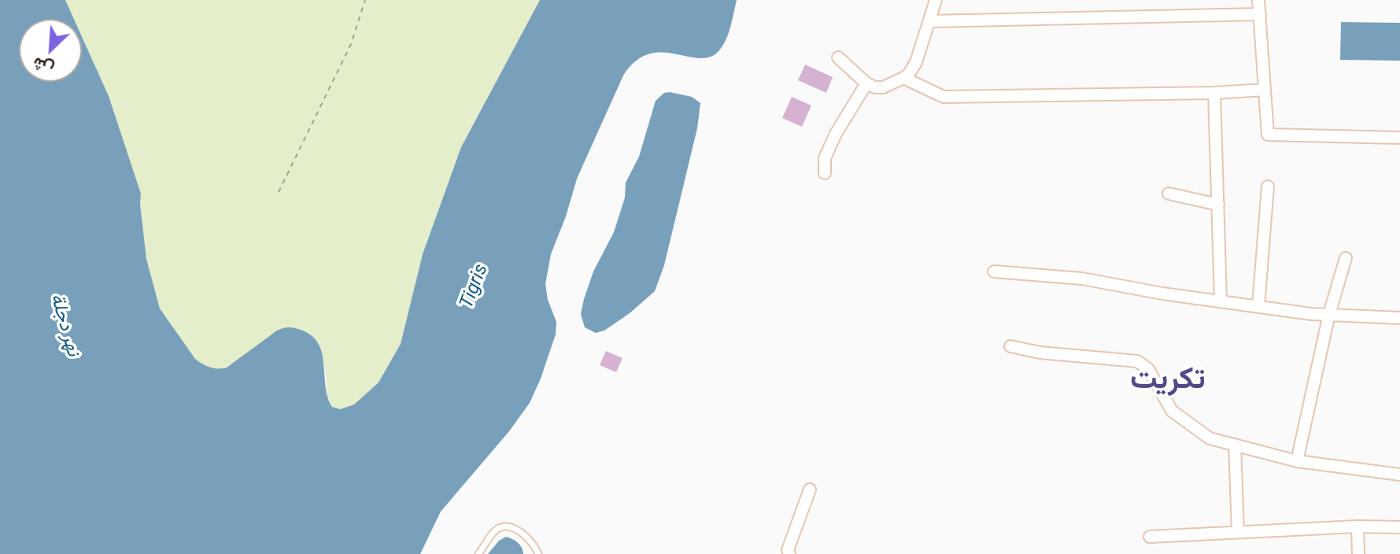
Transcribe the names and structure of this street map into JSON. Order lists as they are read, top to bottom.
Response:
{
  "districts": ["تكريت"],
  "water": ["Tigris", "نهر دجلة"],
  "north": "bottom left"
}
